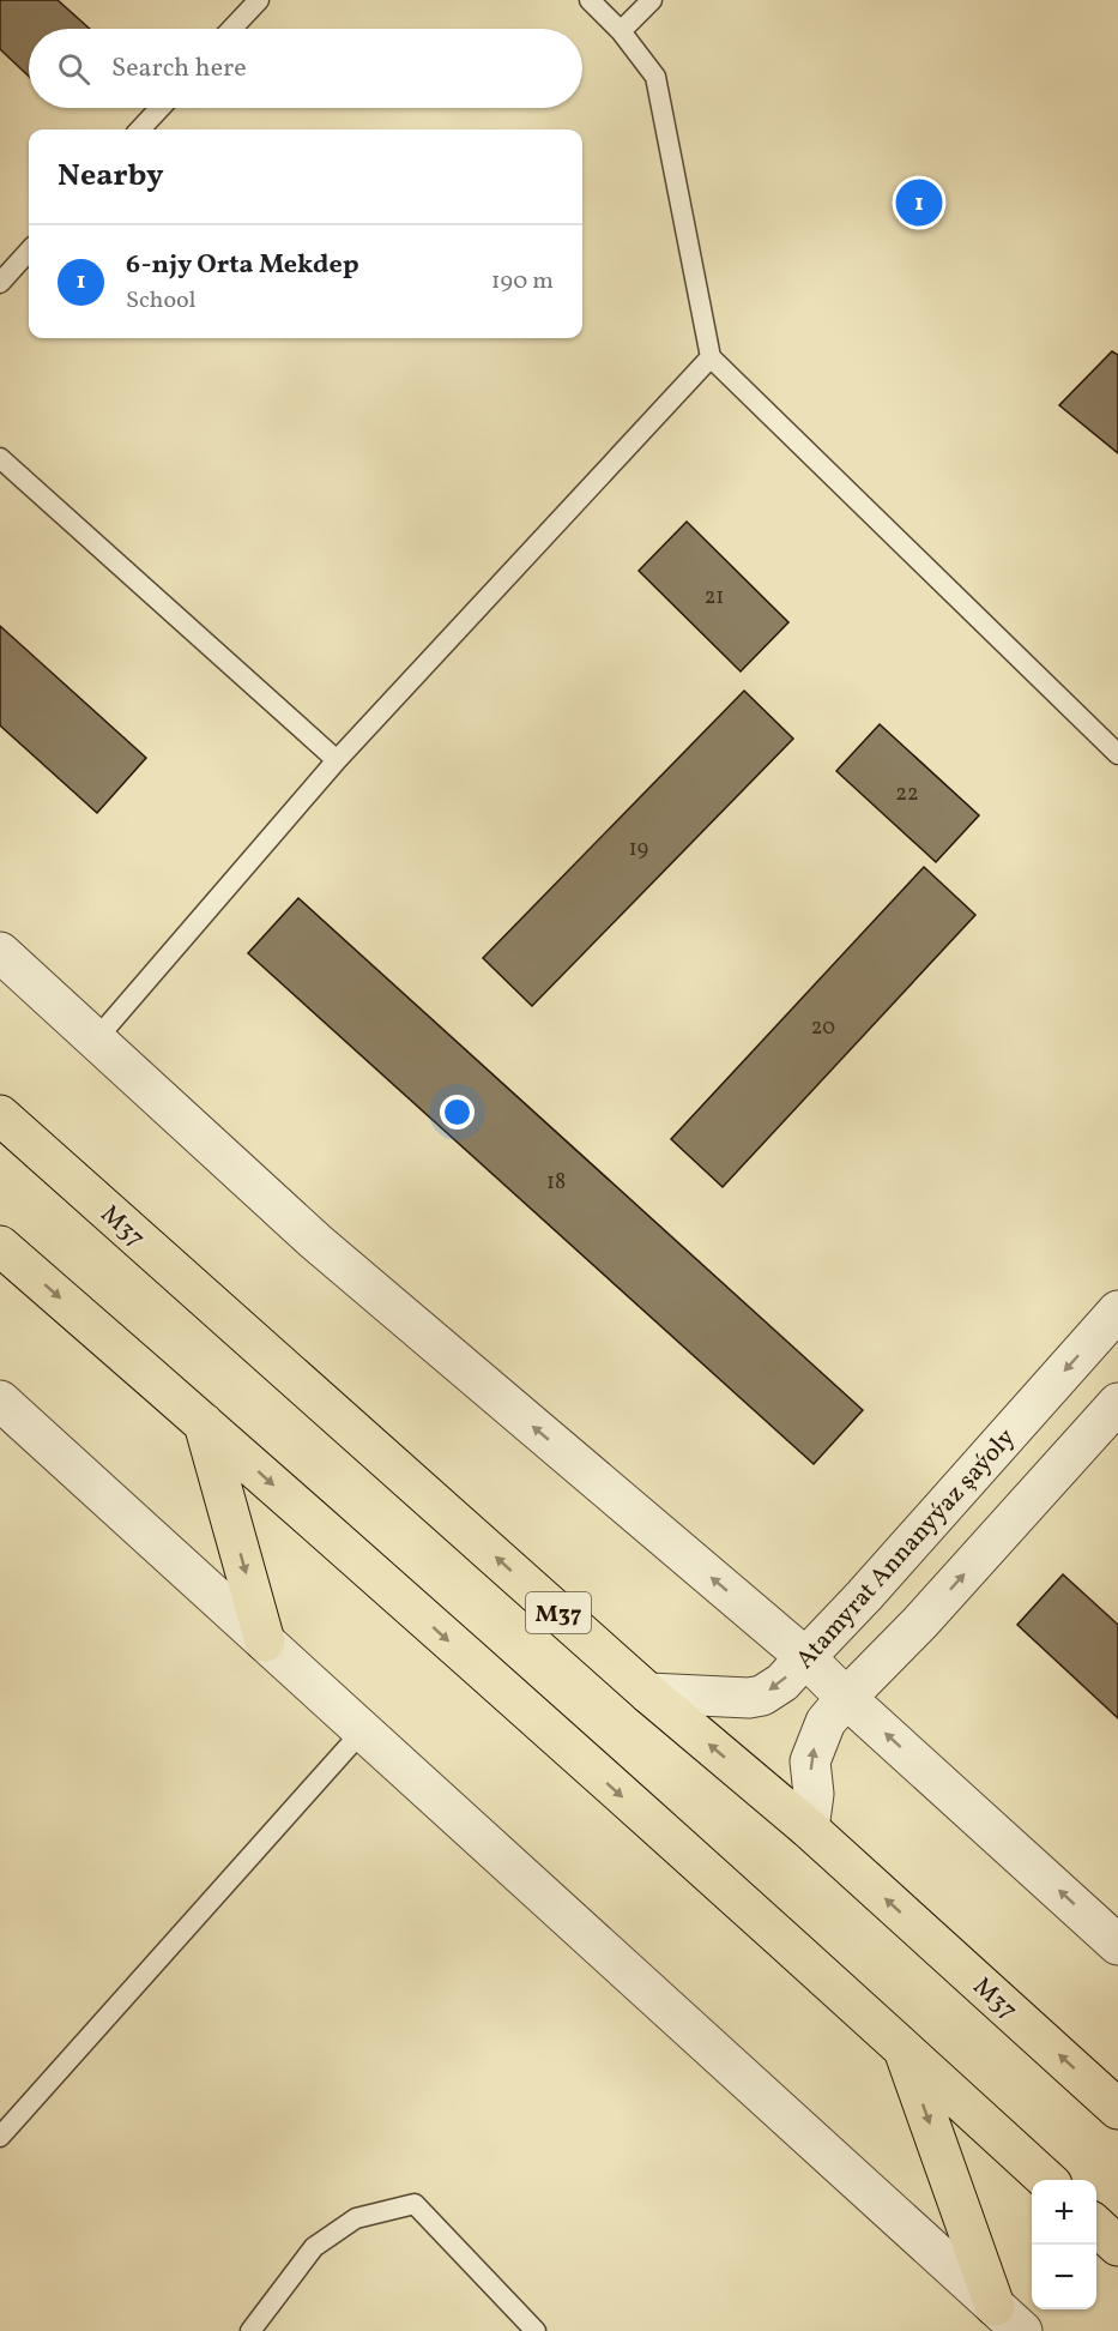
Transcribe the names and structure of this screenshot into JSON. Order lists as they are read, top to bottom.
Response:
{
  "streets": {
    "highway": ["M37"],
    "street": ["Atamyrat Annanyýaz şaýoly"]
  },
  "crossings": [
    ["M37", "Atamyrat Annanyýaz şaýoly"]
  ],
  "house_numbers": [
    "21",
    "22",
    "19",
    "20",
    "18"
  ],
  "page": {
    "search": "Search here",
    "heading": "Nearby",
    "pins": "1",
    "list": [
      {
        "mark": "1",
        "name": "6-njy Orta Mekdep",
        "note": "School",
        "value": "190 m"
      }
    ],
    "map_buttons": ["+", "−"]
  }
}
